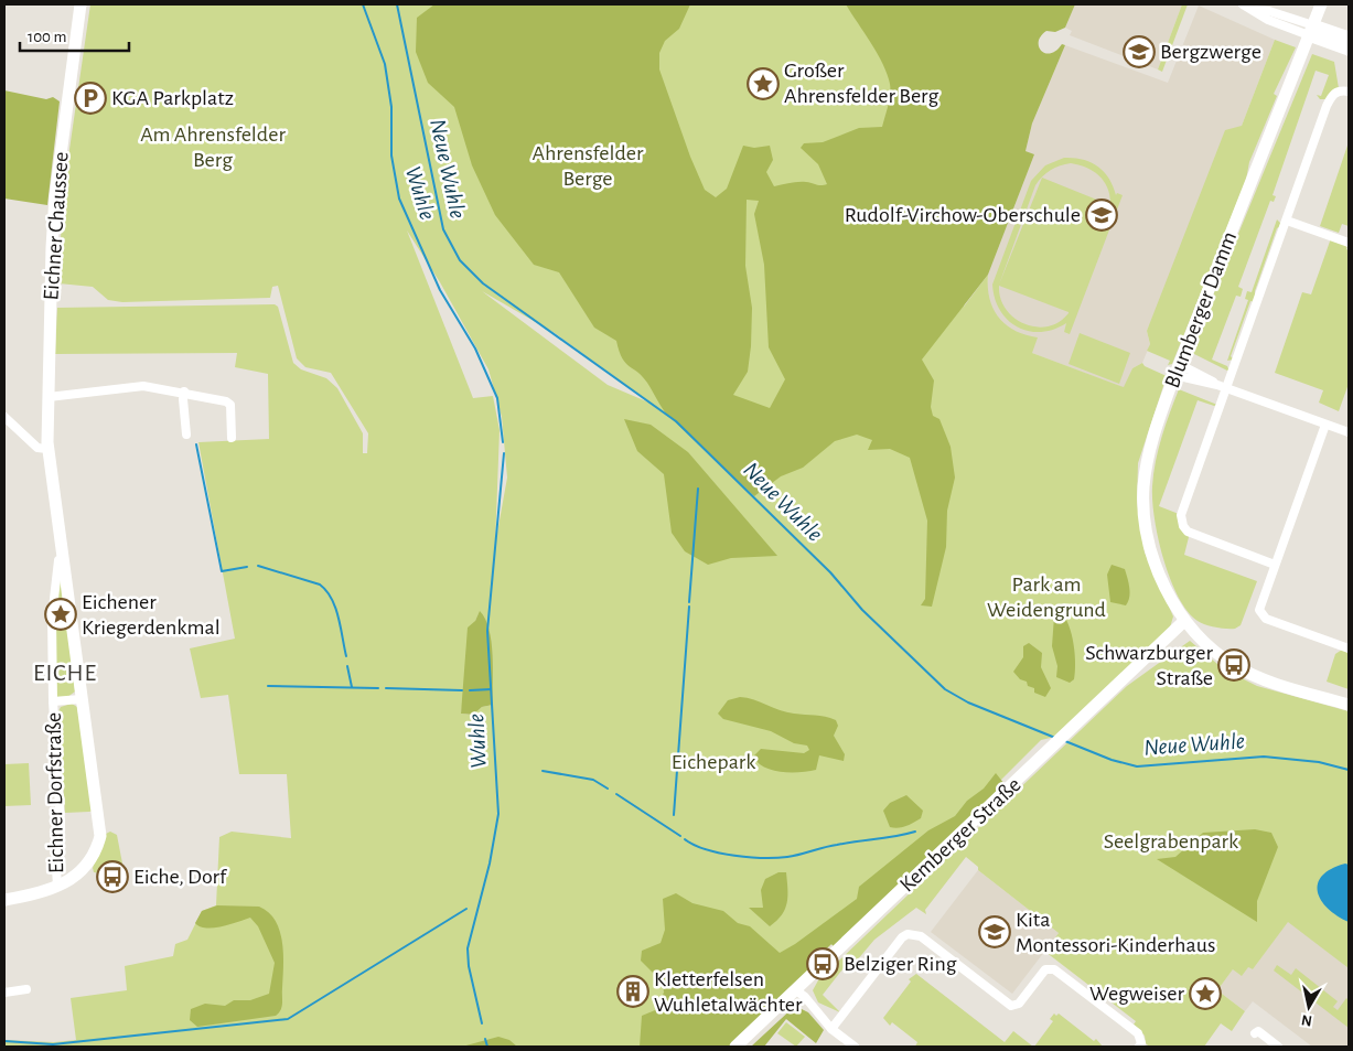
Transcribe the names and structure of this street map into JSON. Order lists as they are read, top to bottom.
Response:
{
  "streets": {
    "main road": [
      "Eichner Chaussee",
      "Blumberger Damm",
      "Eichner Dorfstraße",
      "Kemberger Straße"
    ]
  },
  "crossings": [
    ["Eichner Chaussee", "Eichner Dorfstraße"],
    ["Blumberger Damm", "Kemberger Straße"]
  ],
  "districts": ["EICHE"],
  "water": ["Neue Wuhle", "Wuhle"],
  "parks": [
    "Am Ahrensfelder Berg",
    "Ahrensfelder Berge",
    "Park am Weidengrund",
    "Eichepark",
    "Seelgrabenpark"
  ],
  "places": {
    "school or university": ["Bergzwerge", "Rudolf-Virchow-Oberschule", "Kita Montessori-Kinderhaus"],
    "place": ["Großer Ahrensfelder Berg", "Eichener Kriegerdenkmal", "Wegweiser"],
    "parking": ["KGA Parkplatz"],
    "bus stop": ["Schwarzburger Straße", "Eiche, Dorf", "Belziger Ring"],
    "building": ["Kletterfelsen Wuhletalwächter"]
  },
  "scale_bar": "100 m",
  "north": "bottom"
}
